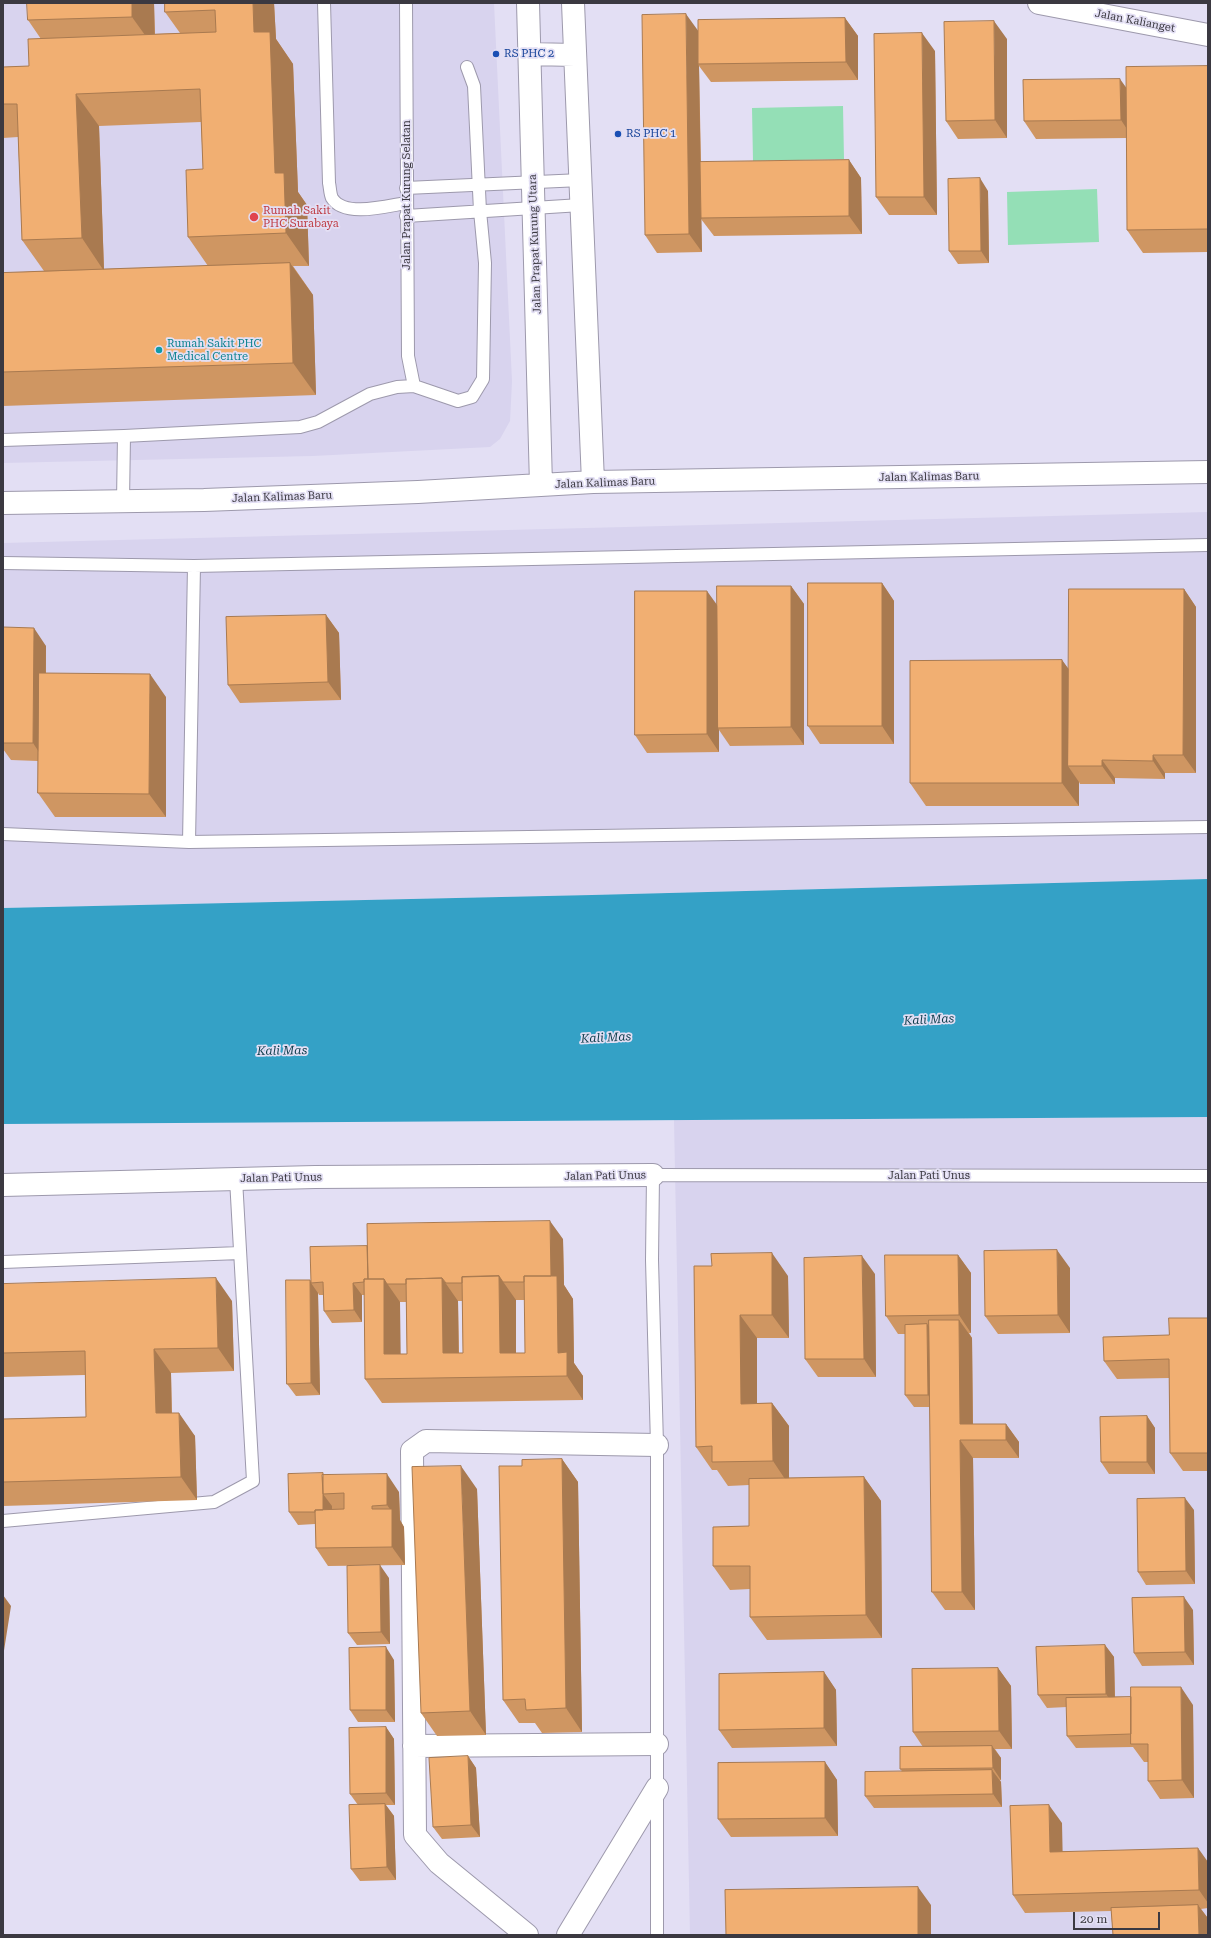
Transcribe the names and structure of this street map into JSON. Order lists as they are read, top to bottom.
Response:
{
  "streets": {
    "street": [
      "Jalan Kalianget",
      "Jalan Prapat Kurung Utara",
      "Jalan Kalimas Baru",
      "Jalan Pati Unus"
    ],
    "lane": ["Jalan Prapat Kurung Selatan"]
  },
  "crossings": [
    ["Jalan Prapat Kurung Utara", "Jalan Kalimas Baru"]
  ],
  "water": ["Kali Mas"],
  "places": [
    "RS PHC 2",
    "RS PHC 1",
    "Rumah Sakit PHC Surabaya",
    "Rumah Sakit PHC Medical Centre"
  ],
  "scale_bar": "20 m"
}
